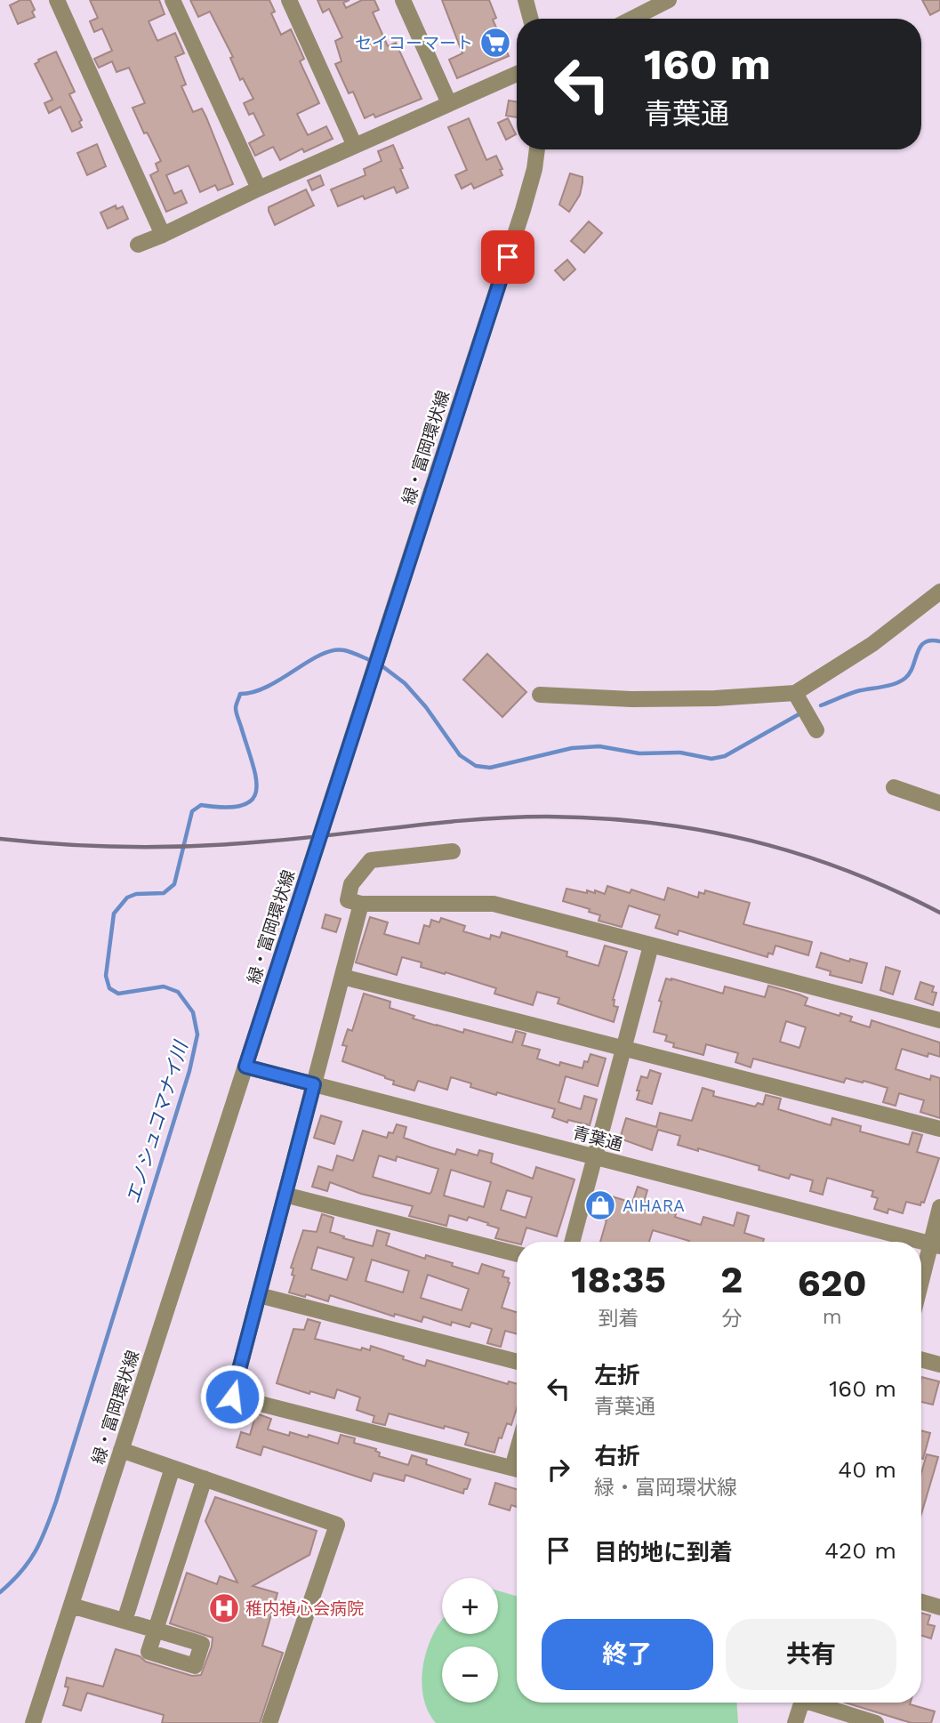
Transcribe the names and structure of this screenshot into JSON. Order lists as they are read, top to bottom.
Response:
{
  "streets": {
    "street": ["緑・富岡環状線", "青葉通"]
  },
  "crossings": [
    ["緑・富岡環状線", "青葉通"]
  ],
  "water": ["エノシュコマナイ川"],
  "places": {
    "supermarket": ["セイコーマート"],
    "shop": ["AIHARA"],
    "hospital": ["稚内禎心会病院"]
  },
  "page": {
    "turn": ["160 m", "青葉通"],
    "eta": [
      "18:35",
      "到着",
      "2",
      "分",
      "620",
      "m"
    ],
    "list": [
      {
        "name": "左折",
        "note": "青葉通",
        "value": "160 m"
      },
      {
        "name": "右折",
        "note": "緑・富岡環状線",
        "value": "40 m"
      },
      {
        "name": "目的地に到着",
        "value": "420 m"
      }
    ],
    "map_buttons": ["+", "−"],
    "buttons": ["終了", "共有"]
  }
}
